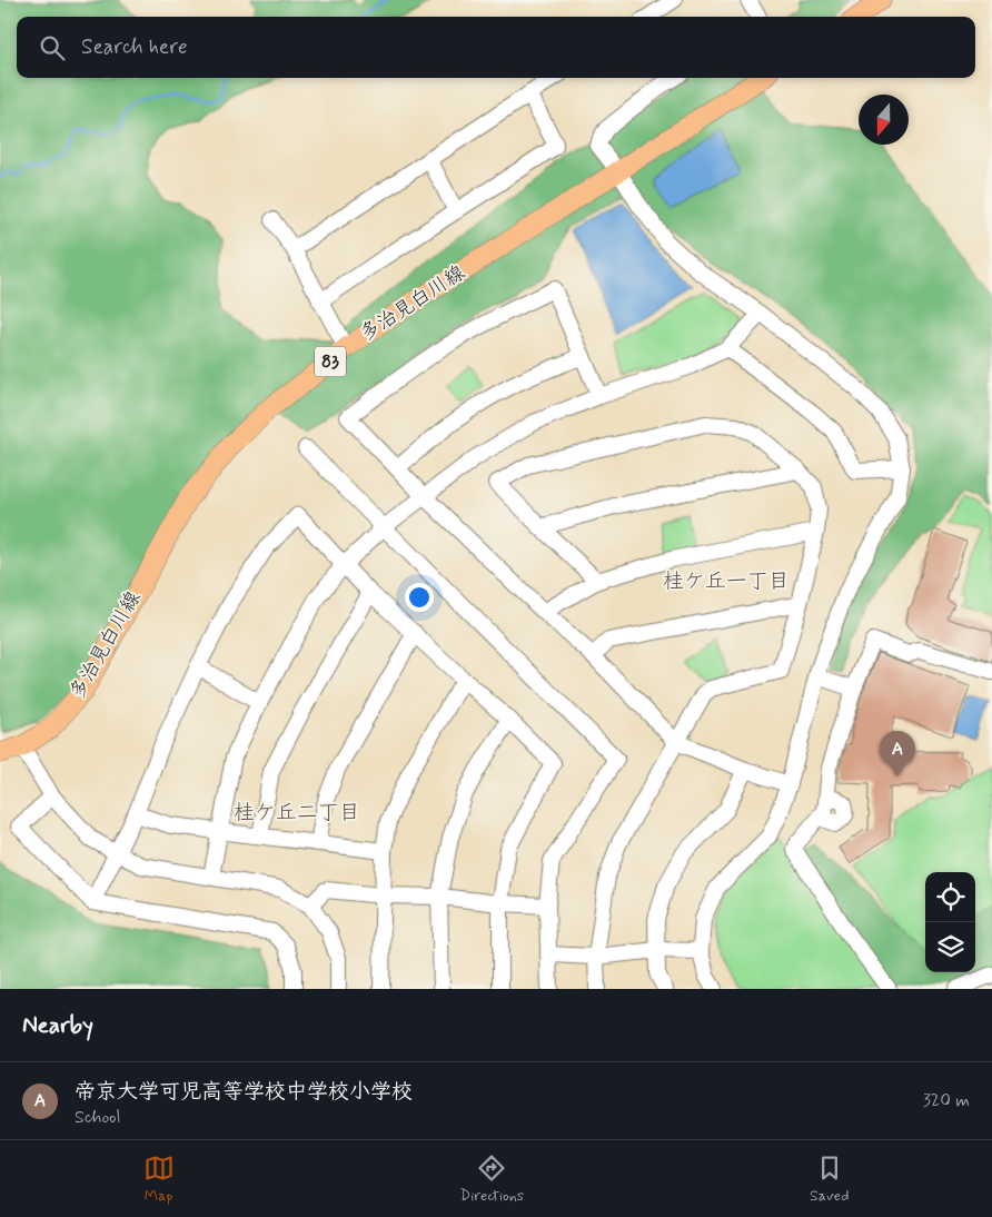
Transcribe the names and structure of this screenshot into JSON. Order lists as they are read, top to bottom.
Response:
{
  "streets": {
    "main road": ["多治見白川線", "83"]
  },
  "districts": ["桂ケ丘一丁目", "桂ケ丘二丁目"],
  "north": "bottom",
  "page": {
    "search": "Search here",
    "pins": "A",
    "heading": "Nearby",
    "list": [
      {
        "mark": "A",
        "name": "帝京大学可児高等学校中学校小学校",
        "note": "School",
        "value": "320 m"
      }
    ],
    "nav": ["Map", "Directions", "Saved"]
  }
}
